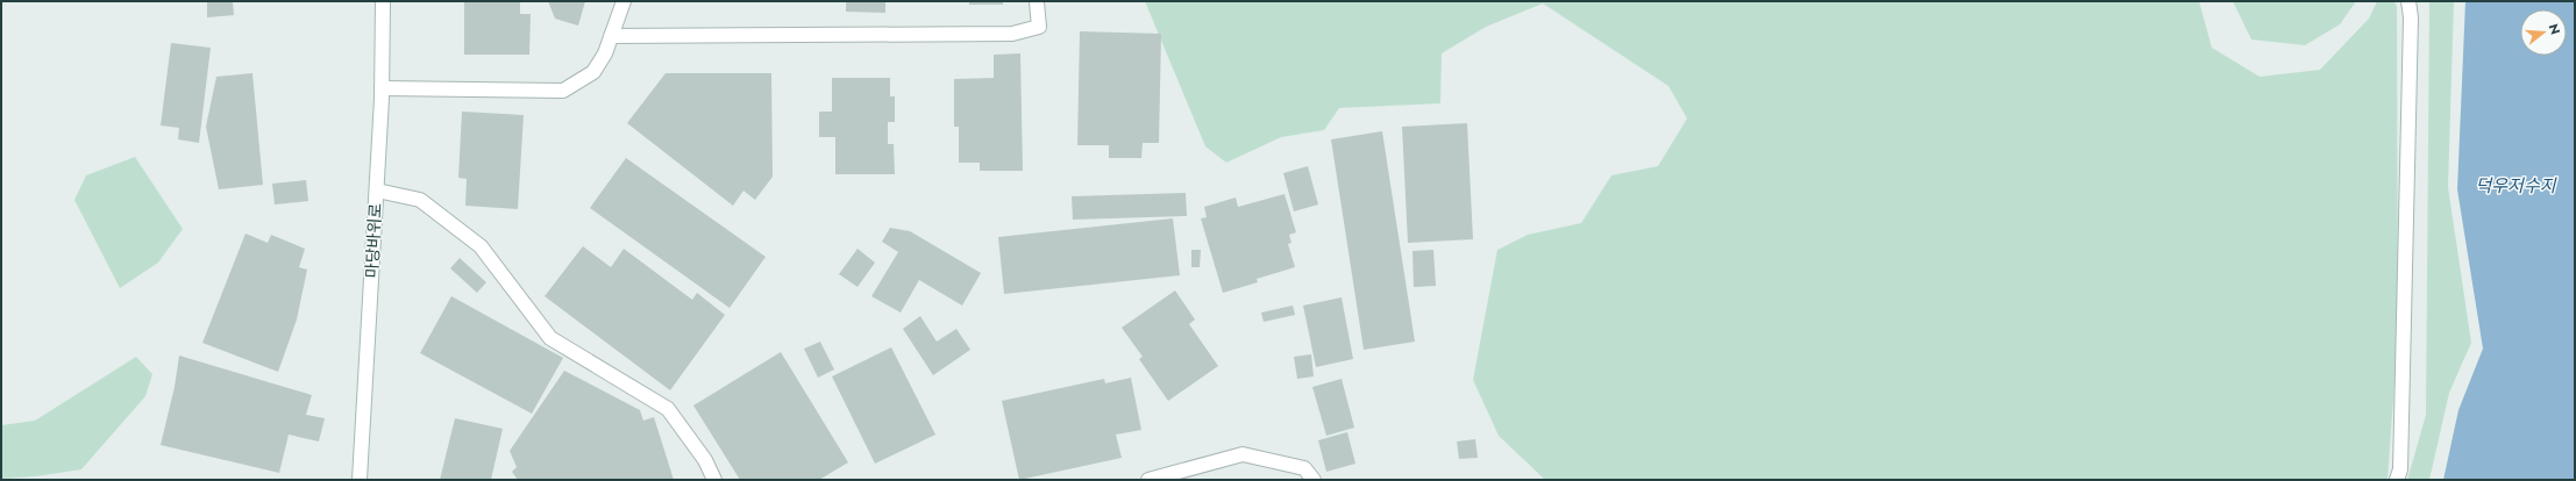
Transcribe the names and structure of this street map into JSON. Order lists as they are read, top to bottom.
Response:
{
  "streets": {
    "street": ["마당바위로"]
  },
  "water": ["덕우저수지"],
  "north": "right"
}
